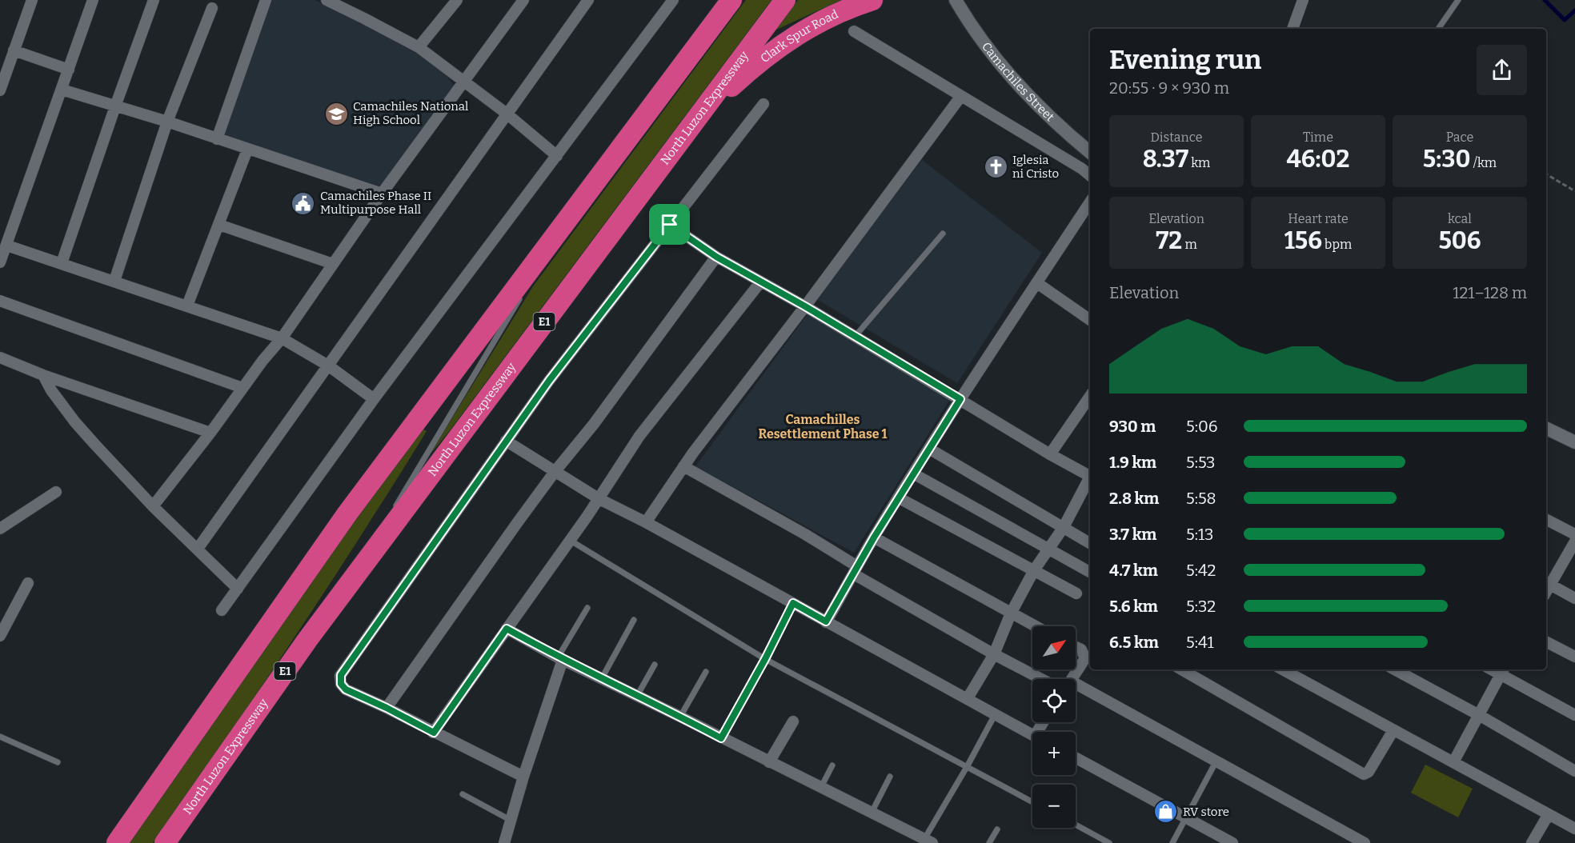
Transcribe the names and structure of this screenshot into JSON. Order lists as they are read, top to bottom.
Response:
{
  "streets": {
    "highway": ["Clark Spur Road", "North Luzon Expressway", "E1"],
    "street": ["Camachiles Street"]
  },
  "crossings": [
    ["Clark Spur Road", "North Luzon Expressway"]
  ],
  "districts": ["Camachilles Resettlement Phase 1"],
  "places": {
    "school or university": ["Camachiles National High School"],
    "church": ["Iglesia ni Cristo"],
    "public building": ["Camachiles Phase II Multipurpose Hall"],
    "shop": ["RV store"]
  },
  "north": "top right",
  "page": {
    "heading": ["Evening run", "20:55 · 9 × 930 m"],
    "stats": [
      ["Distance", "8.37 km"],
      ["Time", "46:02"],
      ["Pace", "5:30 /km"],
      ["Elevation", "72 m"],
      ["Heart rate", "156 bpm"],
      ["kcal", "506"]
    ],
    "chart": ["Elevation", "121–128 m"],
    "list": [
      {
        "name": "930 m",
        "note": "5:06"
      },
      {
        "name": "1.9 km",
        "note": "5:53"
      },
      {
        "name": "2.8 km",
        "note": "5:58"
      },
      {
        "name": "3.7 km",
        "note": "5:13"
      },
      {
        "name": "4.7 km",
        "note": "5:42"
      },
      {
        "name": "5.6 km",
        "note": "5:32"
      },
      {
        "name": "6.5 km",
        "note": "5:41"
      }
    ],
    "map_buttons": ["+", "−"]
  }
}
